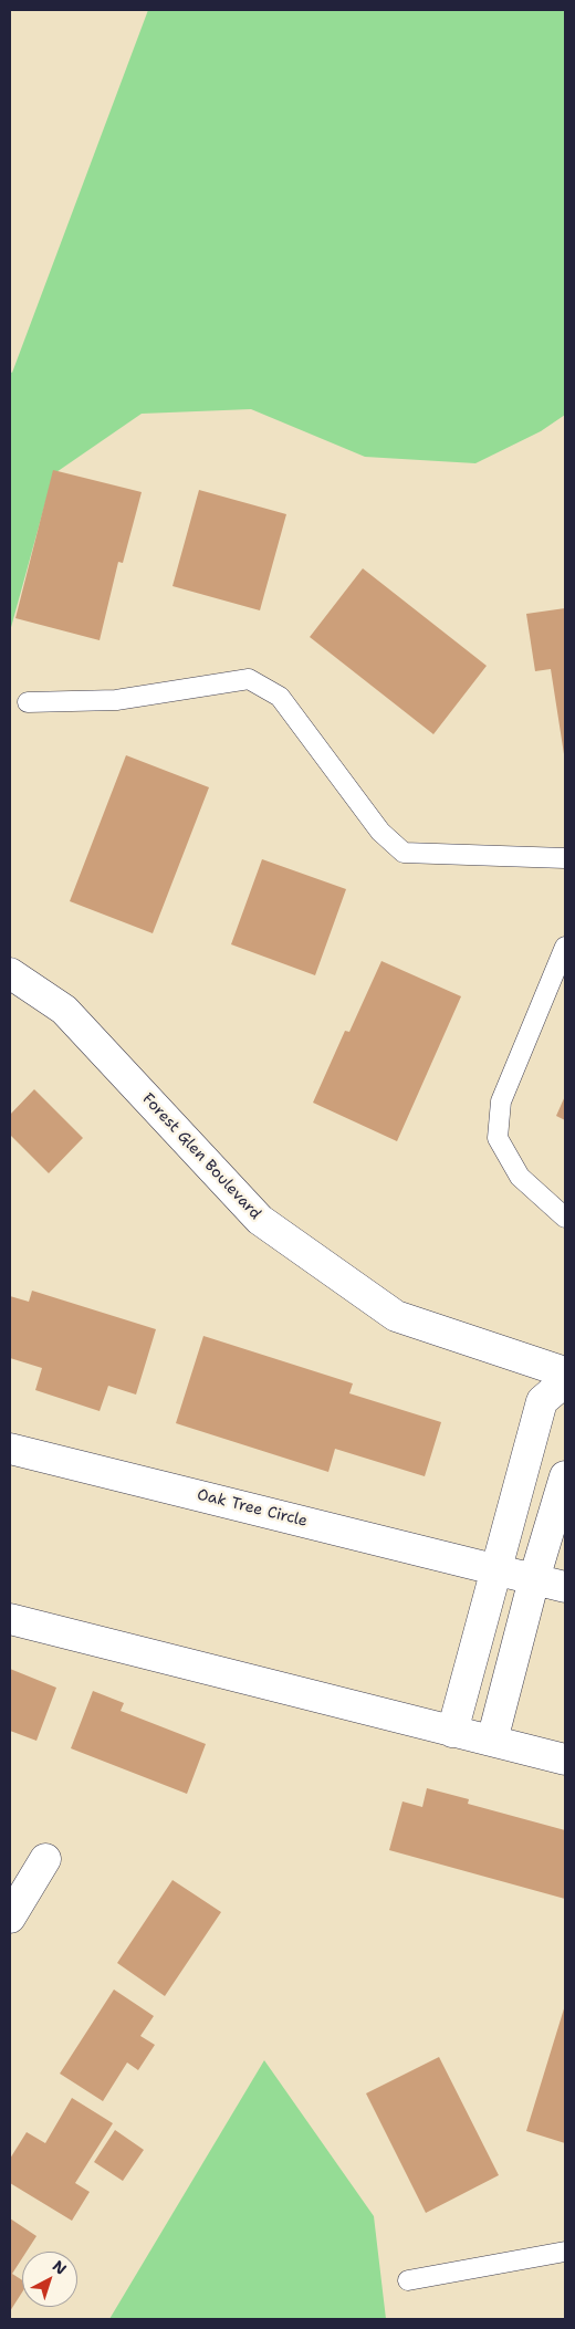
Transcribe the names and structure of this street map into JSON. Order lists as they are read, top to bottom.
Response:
{
  "streets": {
    "street": ["Forest Glen Boulevard", "Oak Tree Circle"]
  },
  "north": "top right"
}
